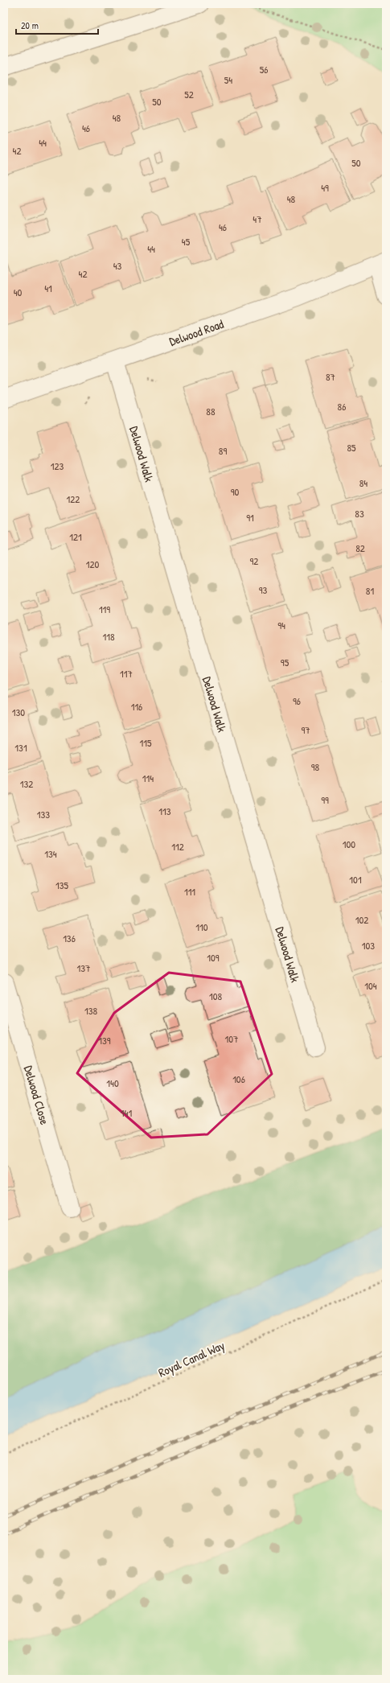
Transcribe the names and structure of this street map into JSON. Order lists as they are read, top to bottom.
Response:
{
  "streets": {
    "street": ["Delwood Road", "Delwood Walk", "Delwood Close"],
    "path": ["Royal Canal Way"]
  },
  "crossings": [
    ["Delwood Road", "Delwood Walk"]
  ],
  "house_numbers": [
    "56",
    "54",
    "52",
    "50",
    "48",
    "46",
    "44",
    "42",
    "50",
    "49",
    "48",
    "47",
    "46",
    "45",
    "44",
    "43",
    "42",
    "41",
    "40",
    "87",
    "86",
    "88",
    "85",
    "89",
    "123",
    "84",
    "90",
    "122",
    "83",
    "91",
    "121",
    "82",
    "92",
    "120",
    "93",
    "81",
    "119",
    "94",
    "118",
    "95",
    "117",
    "96",
    "116",
    "130",
    "97",
    "115",
    "131",
    "98",
    "114",
    "132",
    "99",
    "113",
    "133",
    "100",
    "112",
    "134",
    "101",
    "135",
    "111",
    "102",
    "110",
    "136",
    "103",
    "109",
    "137",
    "104",
    "108",
    "138",
    "107",
    "139",
    "106",
    "140",
    "141"
  ],
  "scale_bar": "20 m"
}
